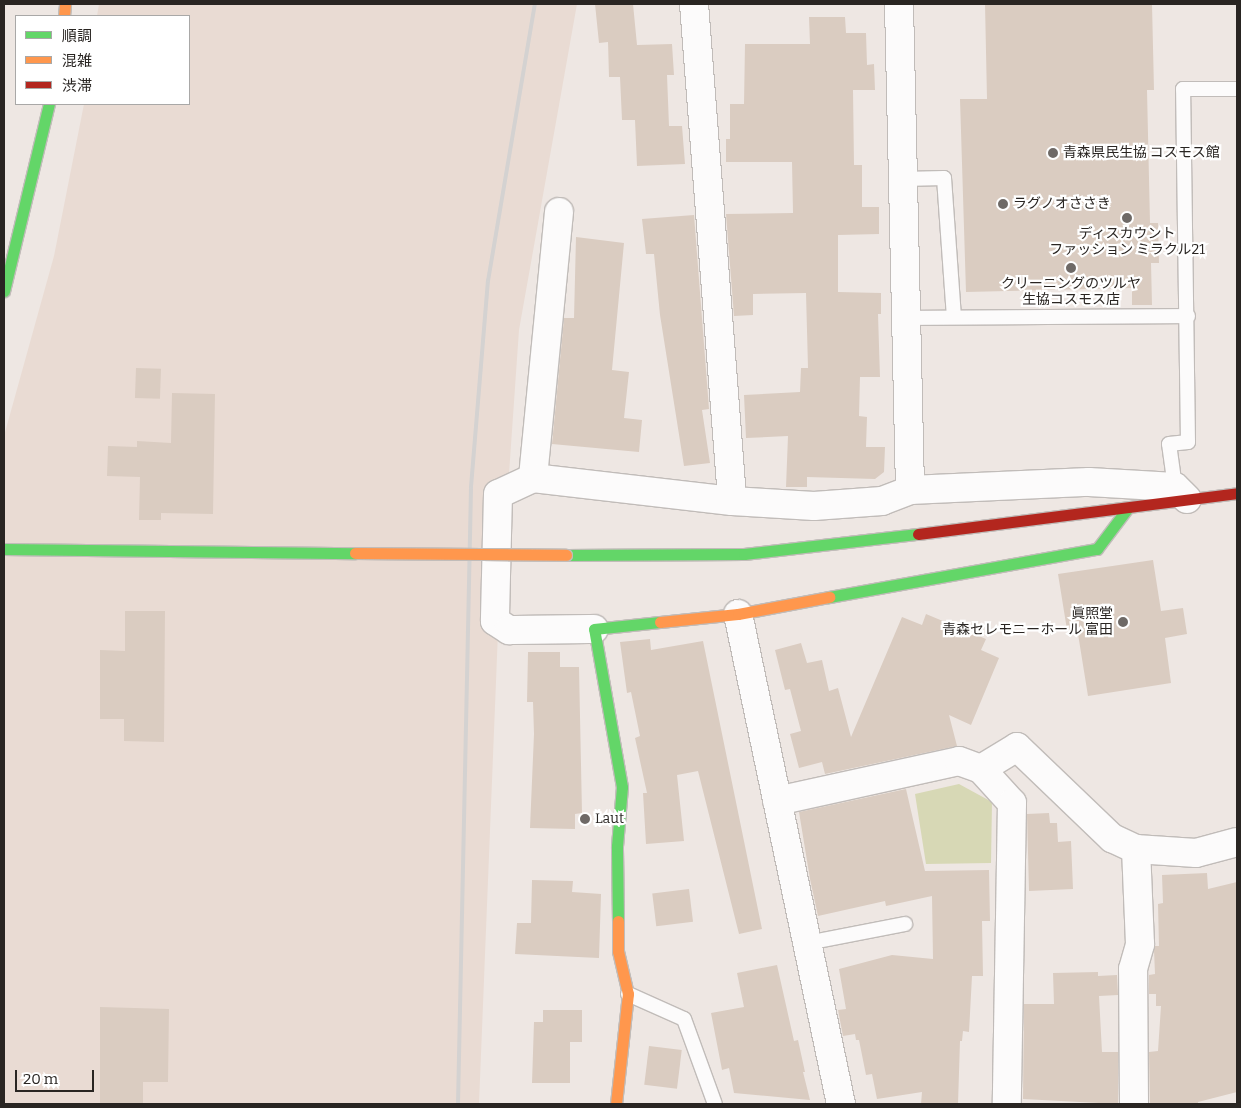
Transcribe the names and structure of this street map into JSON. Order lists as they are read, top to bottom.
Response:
{
  "places": [
    "青森県民生協 コスモス館",
    "ラグノオささき",
    "ディスカウント ファッション ミラクル21",
    "クリーニングのツルヤ 生協コスモス店",
    "眞照堂 青森セレモニーホール 富田",
    "Laut"
  ],
  "legend": ["順調", "混雑", "渋滞"],
  "scale_bar": "20 m"
}
